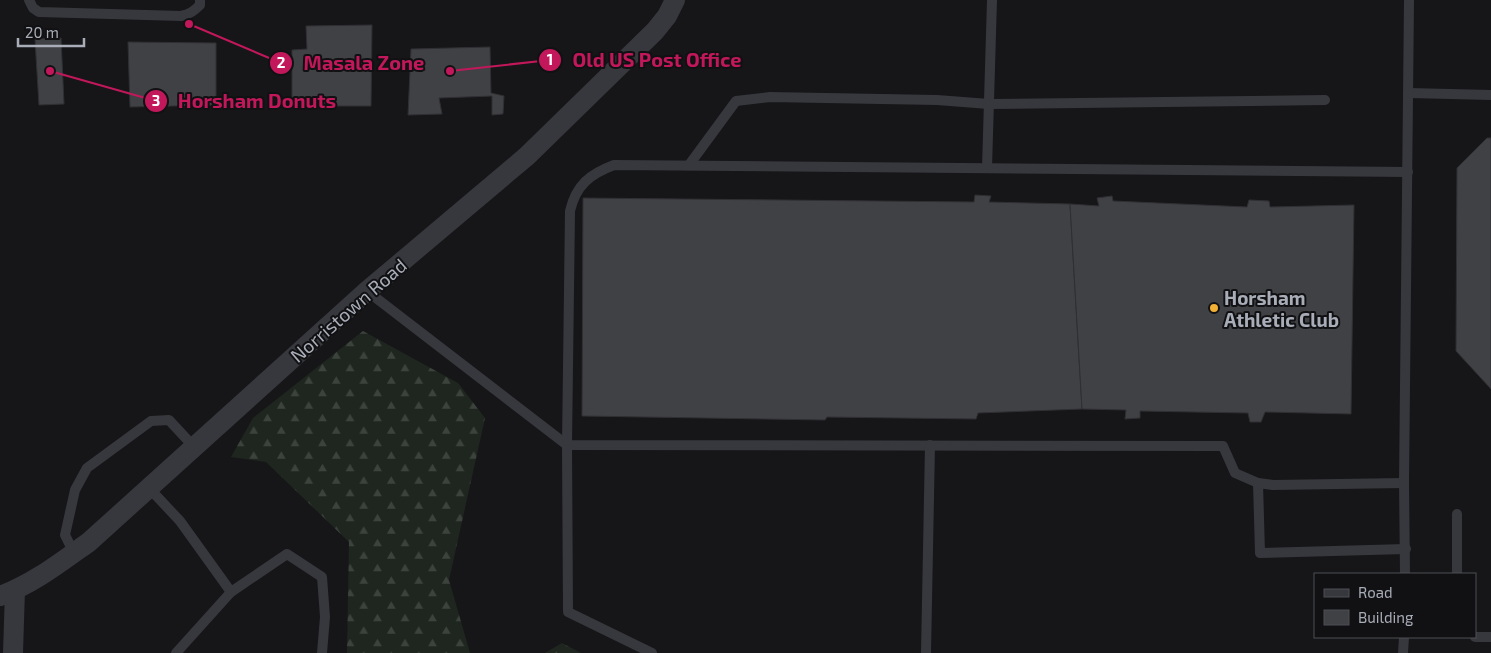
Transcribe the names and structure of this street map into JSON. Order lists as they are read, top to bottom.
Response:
{
  "streets": {
    "street": ["Norristown Road"]
  },
  "places": [
    "Masala Zone",
    "Horsham Donuts",
    "Old US Post Office",
    "Horsham Athletic Club"
  ],
  "legend": ["Road", "Building"],
  "scale_bar": "20 m"
}
